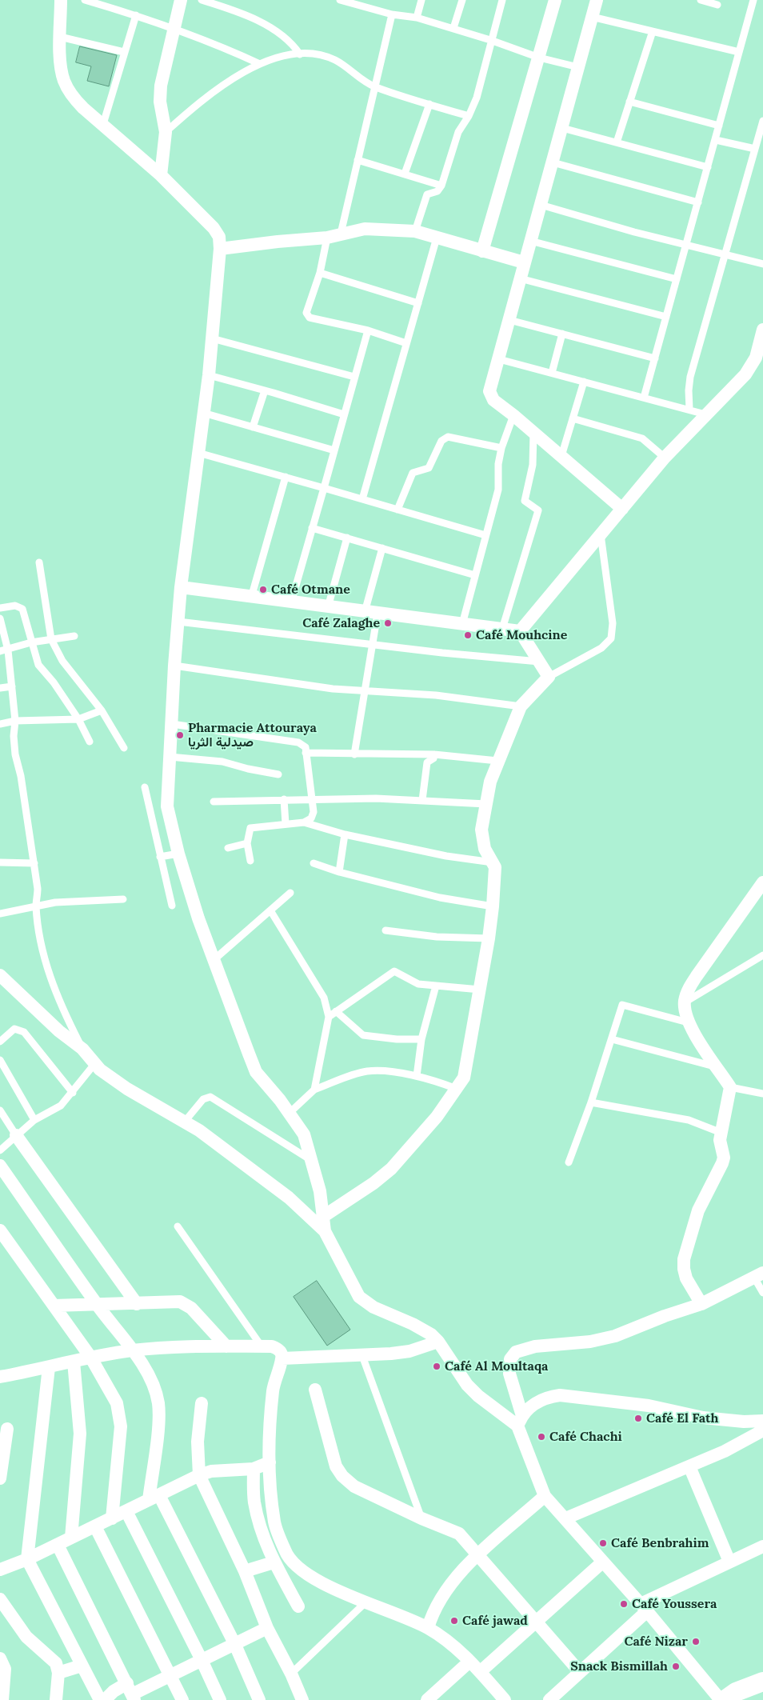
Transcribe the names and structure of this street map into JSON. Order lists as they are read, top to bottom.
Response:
{
  "places": [
    "Café Otmane",
    "Café Zalaghe",
    "Café Mouhcine",
    "Pharmacie Attouraya صيدلية الثريا",
    "Café Al Moultaqa",
    "Café El Fath",
    "Café Chachi",
    "Café Benbrahim",
    "Café Youssera",
    "Café jawad",
    "Café Nizar",
    "Snack Bismillah"
  ]
}
